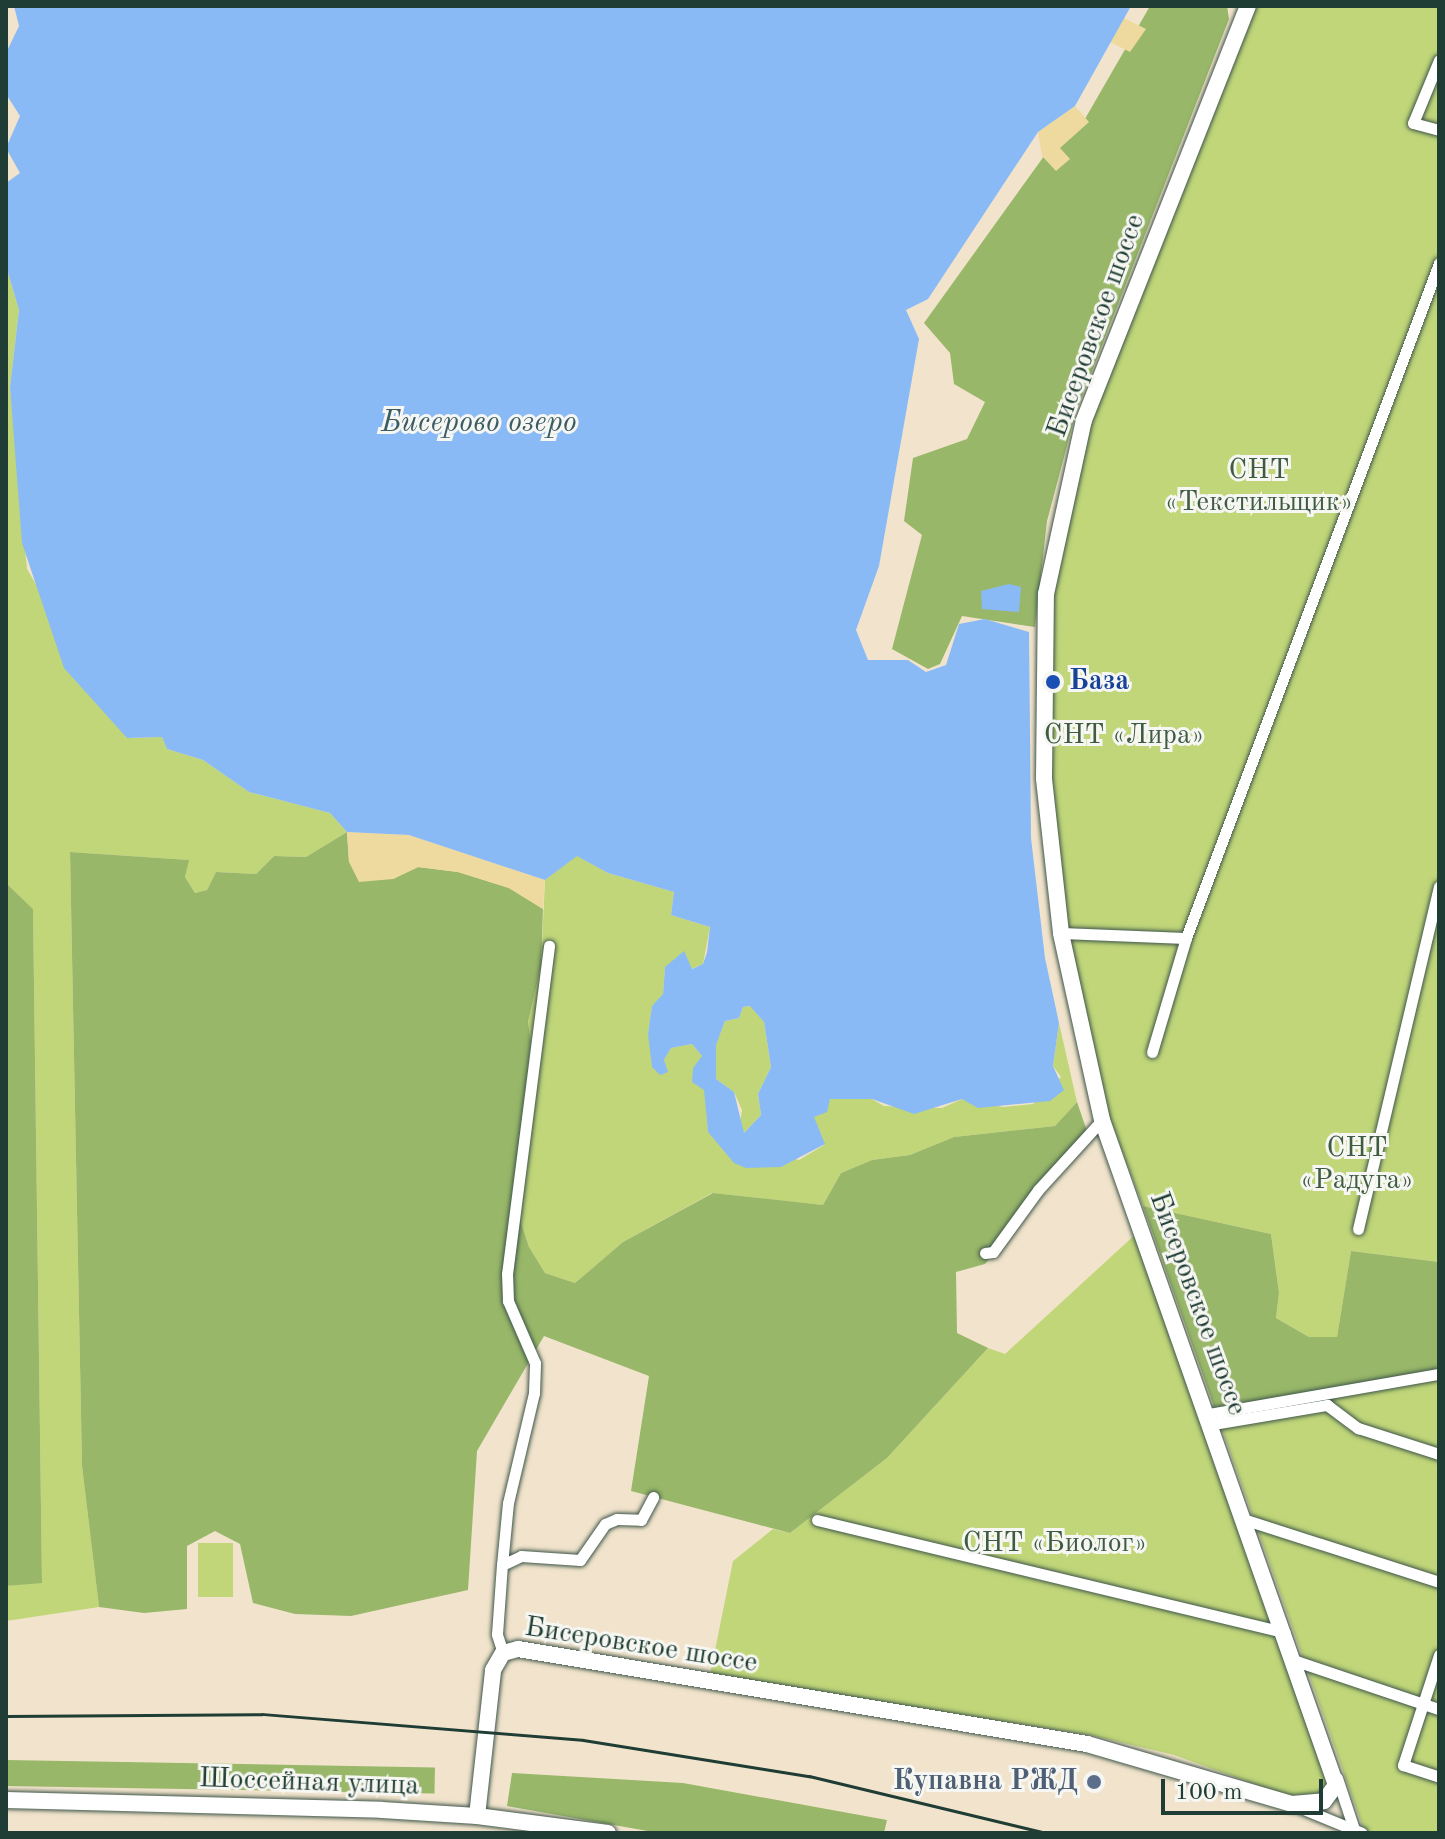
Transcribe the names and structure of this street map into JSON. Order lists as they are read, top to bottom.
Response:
{
  "streets": {
    "main road": ["Бисеровское шоссе", "Шоссейная улица"]
  },
  "water": ["Бисерово озеро"],
  "parks": [
    "СНТ «Текстильщик»",
    "СНТ «Лира»",
    "СНТ «Радуга»",
    "СНТ «Биолог»"
  ],
  "places": ["База", "Купавна РЖД"],
  "scale_bar": "100 m"
}
